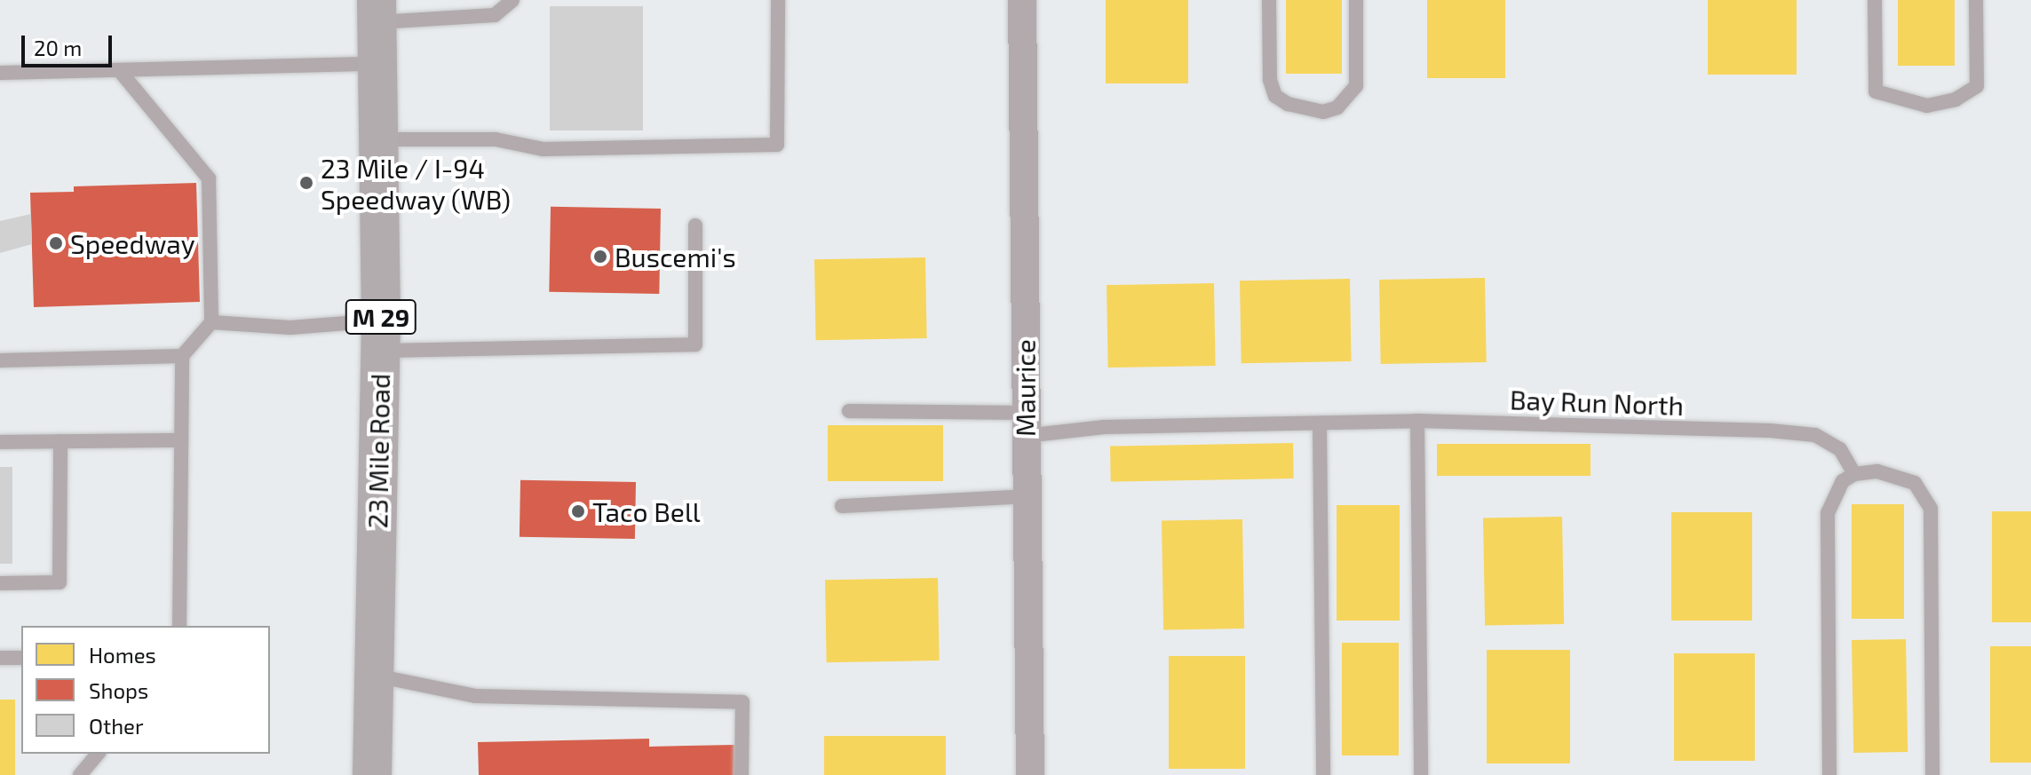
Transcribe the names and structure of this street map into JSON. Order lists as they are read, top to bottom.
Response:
{
  "streets": {
    "main road": ["M 29", "23 Mile Road"],
    "street": ["Maurice"],
    "lane": ["Bay Run North"]
  },
  "crossings": [
    ["Maurice", "Bay Run North"]
  ],
  "places": [
    "23 Mile / I-94 Speedway (WB)",
    "Speedway",
    "Buscemi's",
    "Taco Bell"
  ],
  "legend": ["Homes", "Shops", "Other"],
  "scale_bar": "20 m"
}
